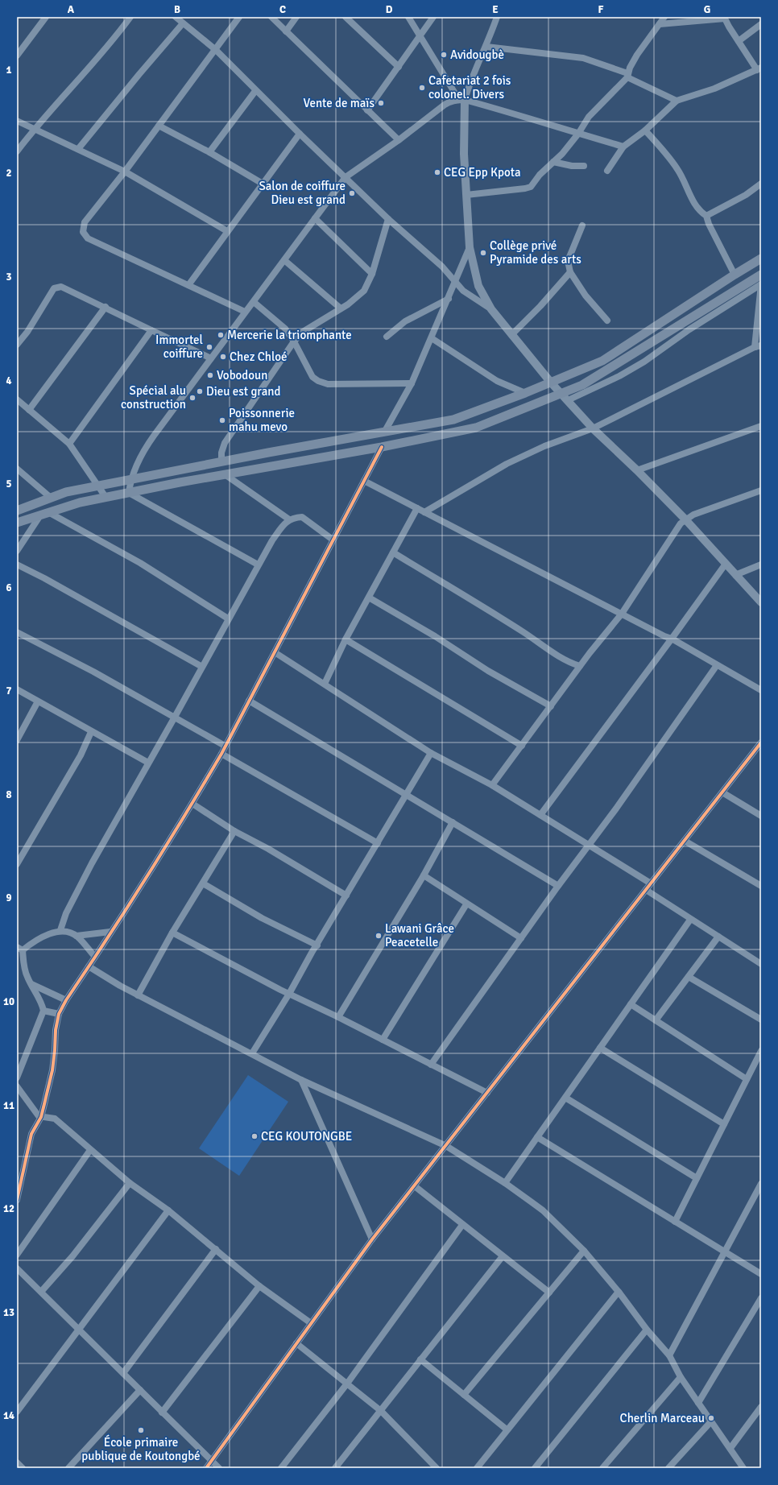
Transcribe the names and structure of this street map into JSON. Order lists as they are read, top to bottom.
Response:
{
  "places": [
    "Avidougbè",
    "Cafetariat 2 fois colonel. Divers",
    "Vente de maïs",
    "CEG Epp Kpota",
    "Salon de coiffure Dieu est grand",
    "Collège privé Pyramide des arts",
    "Mercerie la triomphante",
    "Immortel coiffure",
    "Chez Chloé",
    "Vobodoun",
    "Dieu est grand",
    "Spécial alu construction",
    "Poissonnerie mahu mevo",
    "Lawani Grâce Peacetelle",
    "CEG KOUTONGBE",
    "Cherlin Marceau",
    "École primaire publique de Koutongbé"
  ],
  "grid": {
    "columns": [
      "A",
      "B",
      "C",
      "D",
      "E",
      "F",
      "G"
    ],
    "rows": [
      "1",
      "2",
      "3",
      "4",
      "5",
      "6",
      "7",
      "8",
      "9",
      "10",
      "11",
      "12",
      "13",
      "14"
    ]
  }
}
